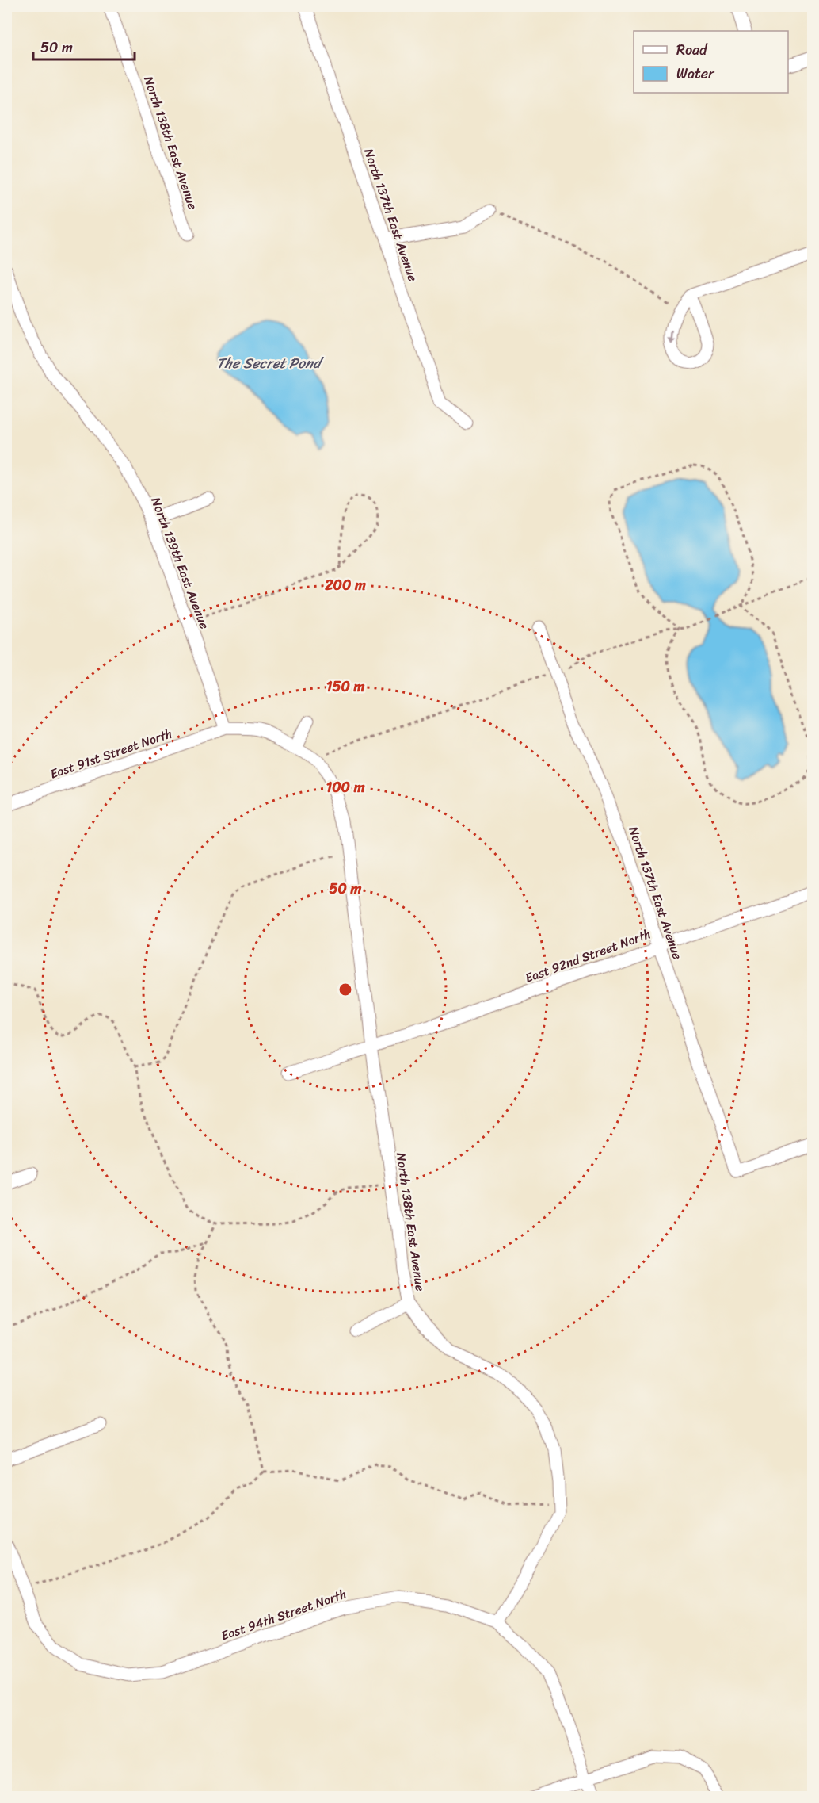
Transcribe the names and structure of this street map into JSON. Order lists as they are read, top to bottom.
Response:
{
  "streets": {
    "street": [
      "North 138th East Avenue",
      "North 137th East Avenue",
      "North 139th East Avenue",
      "East 91st Street North",
      "East 92nd Street North",
      "East 94th Street North"
    ]
  },
  "crossings": [
    ["North 138th East Avenue", "North 139th East Avenue"],
    ["North 138th East Avenue", "East 91st Street North"],
    ["North 138th East Avenue", "East 92nd Street North"],
    ["North 138th East Avenue", "East 94th Street North"],
    ["North 137th East Avenue", "East 92nd Street North"],
    ["North 139th East Avenue", "East 91st Street North"]
  ],
  "water": ["The Secret Pond"],
  "legend": ["Road", "Water"],
  "scale_bar": "50 m",
  "rings": [
    "200 m",
    "150 m",
    "100 m",
    "50 m"
  ]
}
